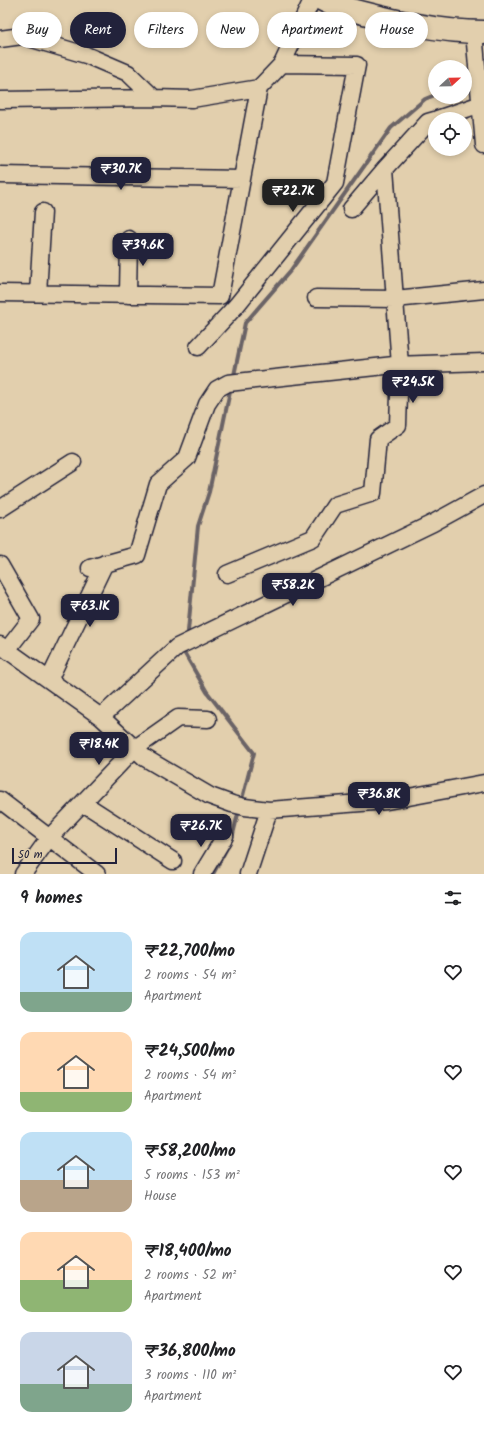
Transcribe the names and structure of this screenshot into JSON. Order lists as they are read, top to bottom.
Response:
{
  "scale_bar": "50 m",
  "north": "right",
  "page": {
    "chip": [
      "Buy",
      "Rent",
      "Filters",
      "New",
      "Apartment",
      "House"
    ],
    "price": [
      "₹30.7K",
      "₹22.7K",
      "₹39.6K",
      "₹24.5K",
      "₹58.2K",
      "₹63.1K",
      "₹18.4K",
      "₹36.8K",
      "₹26.7K"
    ],
    "scale": "50 m",
    "heading": "9 homes",
    "list": [
      {
        "name": "₹22,700/mo",
        "note": "2 rooms · 54 m² · Apartment"
      },
      {
        "name": "₹24,500/mo",
        "note": "2 rooms · 54 m² · Apartment"
      },
      {
        "name": "₹58,200/mo",
        "note": "5 rooms · 153 m² · House"
      },
      {
        "name": "₹18,400/mo",
        "note": "2 rooms · 52 m² · Apartment"
      },
      {
        "name": "₹36,800/mo",
        "note": "3 rooms · 110 m² · Apartment"
      }
    ]
  }
}
